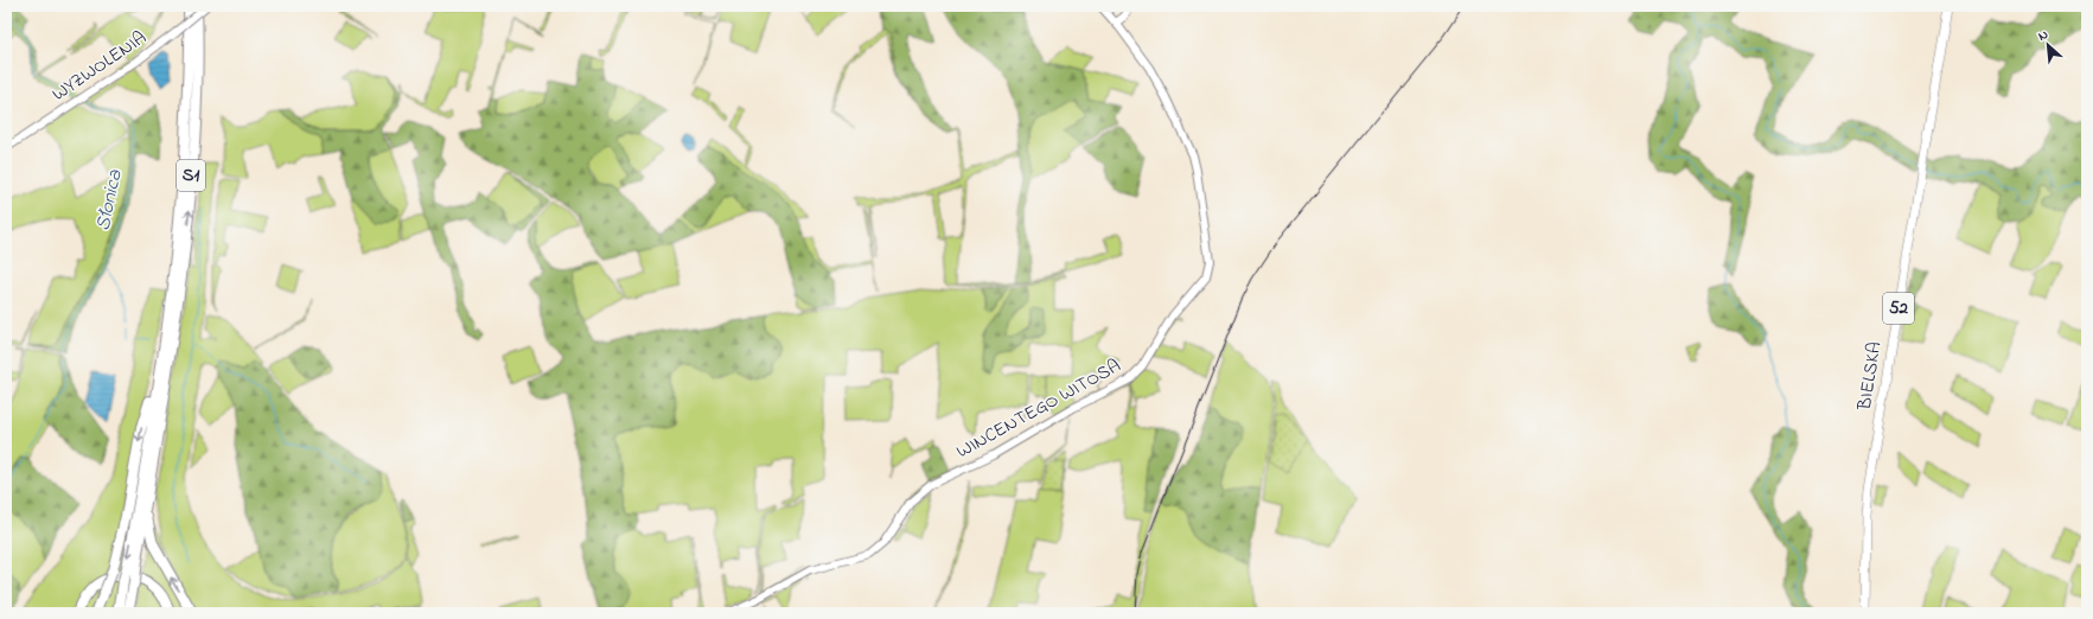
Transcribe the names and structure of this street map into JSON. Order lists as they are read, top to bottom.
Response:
{
  "streets": {
    "highway": ["S1"],
    "main road": ["52", "BIELSKA"],
    "street": ["WYZWOLENIA", "WINCENTEGO WITOSA"]
  },
  "water": ["Słonica"],
  "north": "top left"
}
